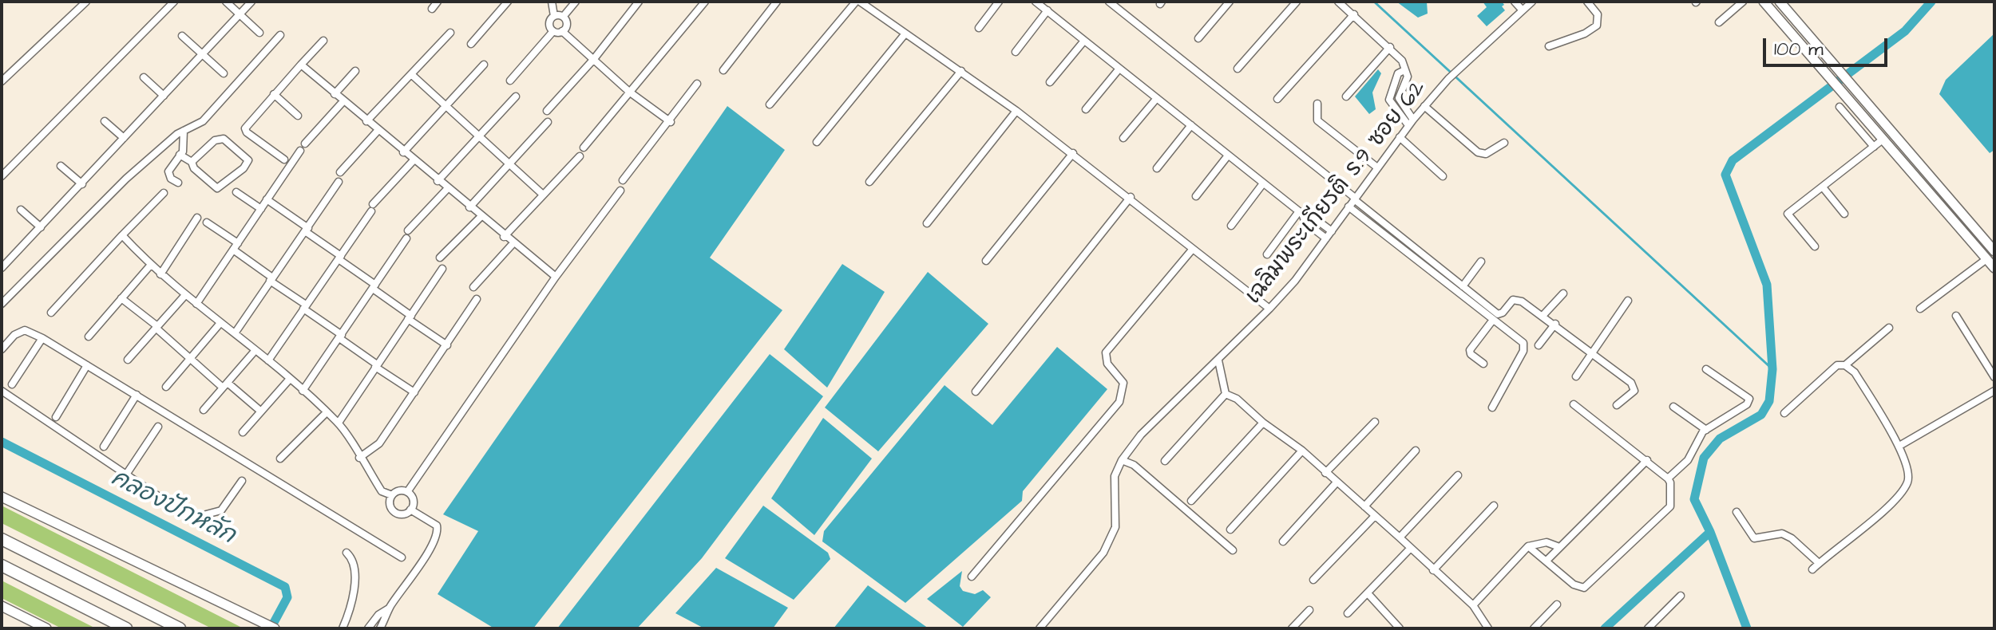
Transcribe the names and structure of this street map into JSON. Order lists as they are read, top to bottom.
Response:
{
  "streets": {
    "street": ["เฉลิมพระเกียรติ ร.9 ซอย 62"]
  },
  "water": ["คลองปักหลัก"],
  "scale_bar": "100 m"
}
